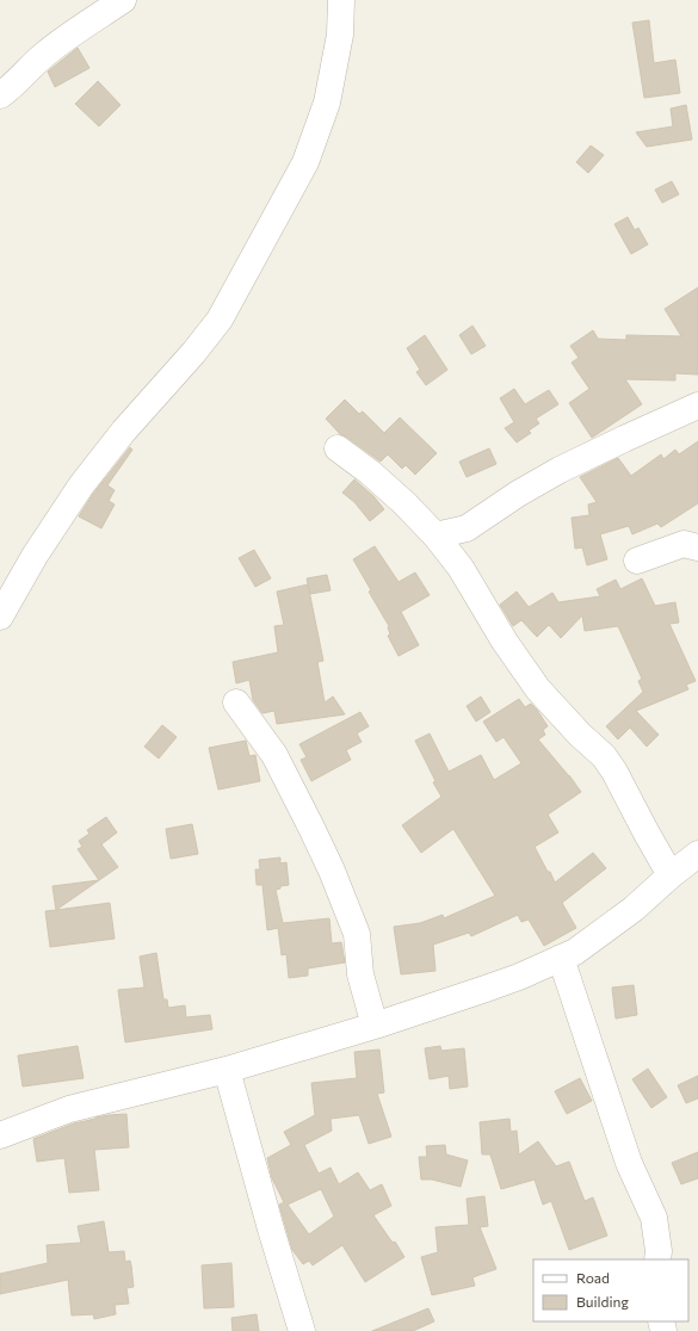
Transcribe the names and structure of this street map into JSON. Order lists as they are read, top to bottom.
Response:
{
  "legend": ["Road", "Building"]
}
